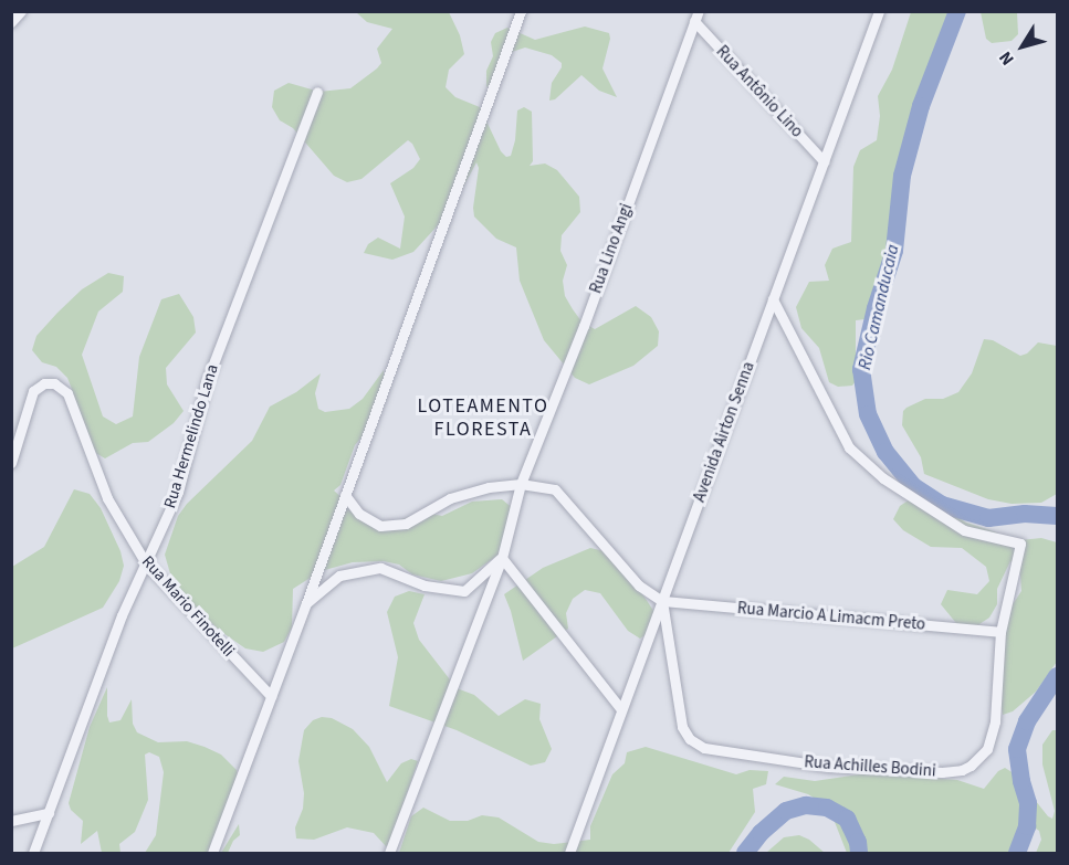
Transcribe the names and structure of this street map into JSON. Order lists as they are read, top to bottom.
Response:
{
  "streets": {
    "street": [
      "Rua Antônio Lino",
      "Rua Lino Angi",
      "Avenida Airton Senna",
      "Rua Hermelindo Lana",
      "Rua Mario Finotelli",
      "Rua Marcio A Limacm Preto",
      "Rua Achilles Bodini"
    ]
  },
  "crossings": [
    ["Rua Antônio Lino", "Rua Lino Angi"],
    ["Rua Antônio Lino", "Avenida Airton Senna"],
    ["Avenida Airton Senna", "Rua Marcio A Limacm Preto"],
    ["Avenida Airton Senna", "Rua Achilles Bodini"],
    ["Rua Hermelindo Lana", "Rua Mario Finotelli"],
    ["Rua Marcio A Limacm Preto", "Rua Achilles Bodini"]
  ],
  "districts": ["LOTEAMENTO FLORESTA"],
  "water": ["Rio Camanducaia"],
  "north": "bottom left"
}
